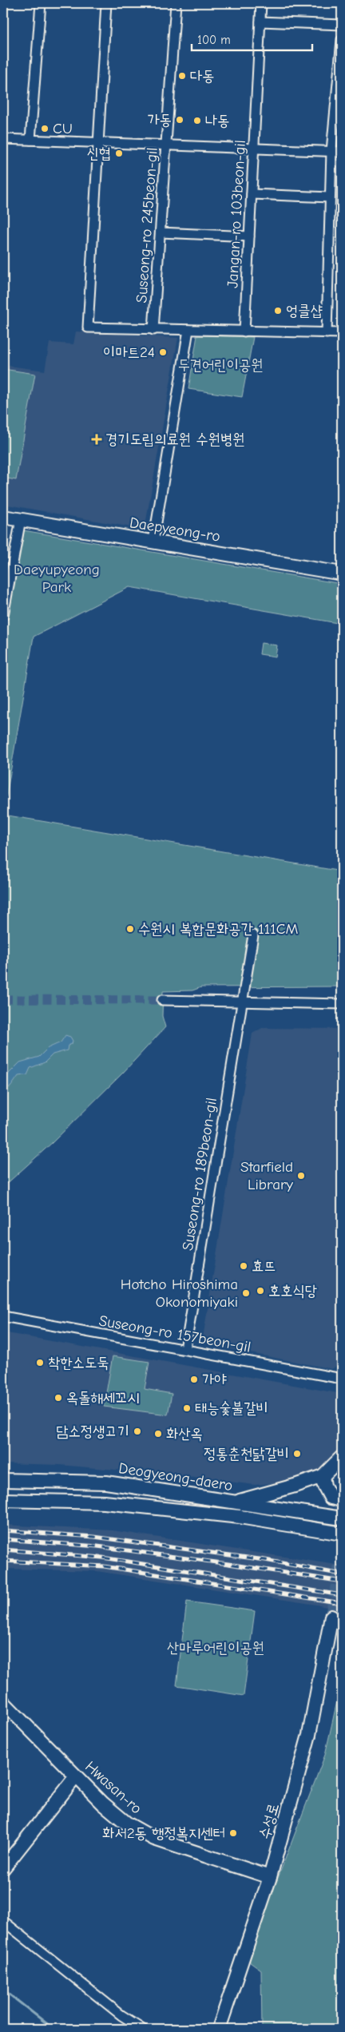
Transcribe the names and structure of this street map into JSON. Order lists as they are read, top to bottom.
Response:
{
  "streets": {
    "main road": [
      "Daepyeong-ro",
      "Deogyeong-daero",
      "Hwasan-ro",
      "수성로"
    ],
    "street": [
      "Jangan-ro 103beon-gil",
      "Suseong-ro 245beon-gil",
      "Suseong-ro 189beon-gil",
      "Suseong-ro 157beon-gil"
    ]
  },
  "crossings": [
    ["Suseong-ro 189beon-gil", "Suseong-ro 157beon-gil"],
    ["Hwasan-ro", "수성로"]
  ],
  "parks": ["두견어린이공원", "Daeyupyeong Park", "산마루어린이공원"],
  "places": {
    "other": [
      "다동",
      "가동",
      "나동",
      "CU",
      "신협",
      "엉클샵",
      "이마트24",
      "수원시 복합문화공간 111CM",
      "Starfield Library",
      "효뜨",
      "호호식당",
      "Hotcho Hiroshima Okonomiyaki",
      "착한소도둑",
      "가야",
      "옥돌해세꼬시",
      "태능숯불갈비",
      "담소정생고기",
      "화산옥",
      "정통춘천닭갈비",
      "화서2동 행정복지센터"
    ],
    "health": ["경기도립의료원 수원병원"]
  },
  "scale_bar": "100 m"
}
